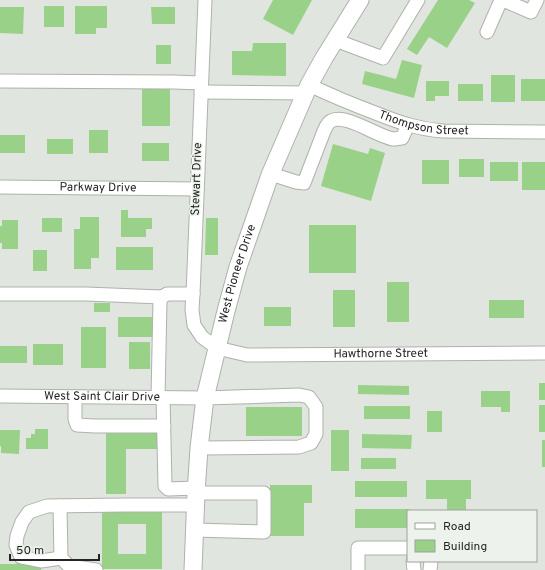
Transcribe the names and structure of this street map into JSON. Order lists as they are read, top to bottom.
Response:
{
  "streets": {
    "main road": ["West Pioneer Drive"],
    "street": [
      "Thompson Street",
      "Stewart Drive",
      "Parkway Drive",
      "Hawthorne Street",
      "West Saint Clair Drive"
    ]
  },
  "crossings": [
    ["Thompson Street", "West Pioneer Drive"],
    ["Stewart Drive", "Parkway Drive"],
    ["Stewart Drive", "West Pioneer Drive"],
    ["Stewart Drive", "Hawthorne Street"],
    ["West Pioneer Drive", "Hawthorne Street"],
    ["West Pioneer Drive", "West Saint Clair Drive"]
  ],
  "legend": ["Road", "Building"],
  "scale_bar": "50 m"
}
